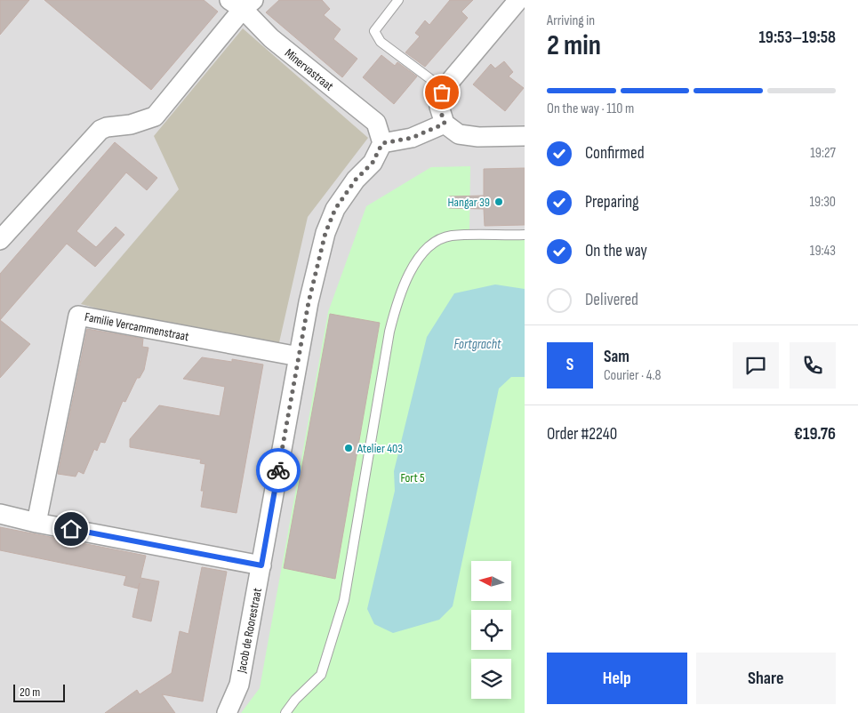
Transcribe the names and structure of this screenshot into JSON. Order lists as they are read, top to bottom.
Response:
{
  "streets": {
    "street": ["Minervastraat", "Familie Vercammenstraat", "Jacob de Roorestraat"]
  },
  "crossings": [
    ["Minervastraat", "Jacob de Roorestraat"],
    ["Familie Vercammenstraat", "Jacob de Roorestraat"]
  ],
  "water": ["Fortgracht"],
  "parks": ["Fort 5"],
  "places": ["Hangar 39", "Atelier 403"],
  "scale_bar": "20 m",
  "north": "left",
  "page": {
    "heading": ["2 min", "Arriving in", "19:53–19:58"],
    "panel": [
      "Sam",
      "Courier · 4.8",
      "Order #2240",
      "€19.76"
    ],
    "bar": "On the way · 110 m",
    "list": [
      ["Confirmed", "19:27"],
      ["Preparing", "19:30"],
      ["On the way", "19:43"],
      "Delivered"
    ],
    "round": "S",
    "buttons": ["Help", "Share"],
    "scale": "20 m"
  }
}
